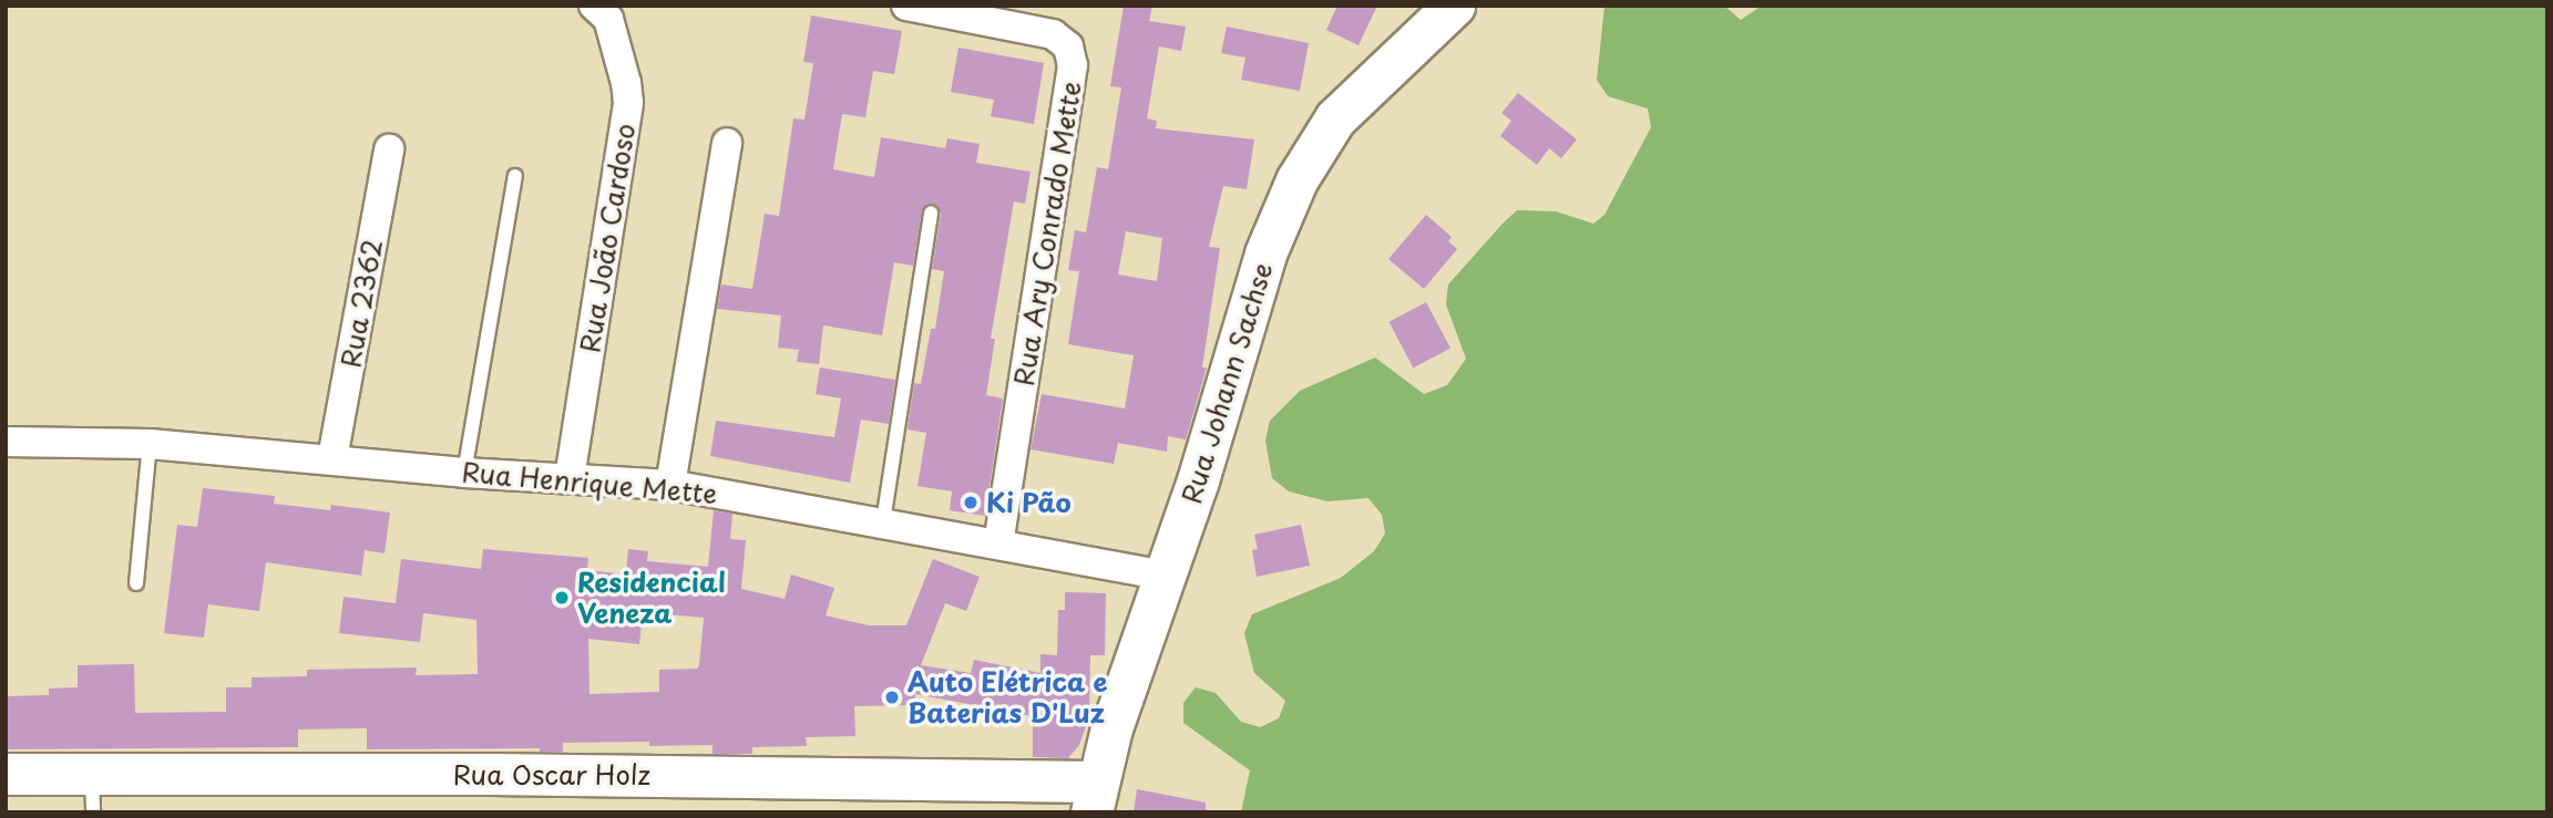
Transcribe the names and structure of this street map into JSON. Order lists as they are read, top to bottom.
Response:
{
  "streets": {
    "street": [
      "Rua Ary Conrado Mette",
      "Rua João Cardoso",
      "Rua 2362",
      "Rua Johann Sachse",
      "Rua Henrique Mette",
      "Rua Oscar Holz"
    ]
  },
  "crossings": [
    ["Rua Ary Conrado Mette", "Rua Henrique Mette"],
    ["Rua João Cardoso", "Rua Henrique Mette"],
    ["Rua 2362", "Rua Henrique Mette"],
    ["Rua Johann Sachse", "Rua Henrique Mette"],
    ["Rua Johann Sachse", "Rua Oscar Holz"]
  ],
  "places": ["Ki Pão", "Residencial Veneza", "Auto Elétrica e Baterias D'Luz"]
}
